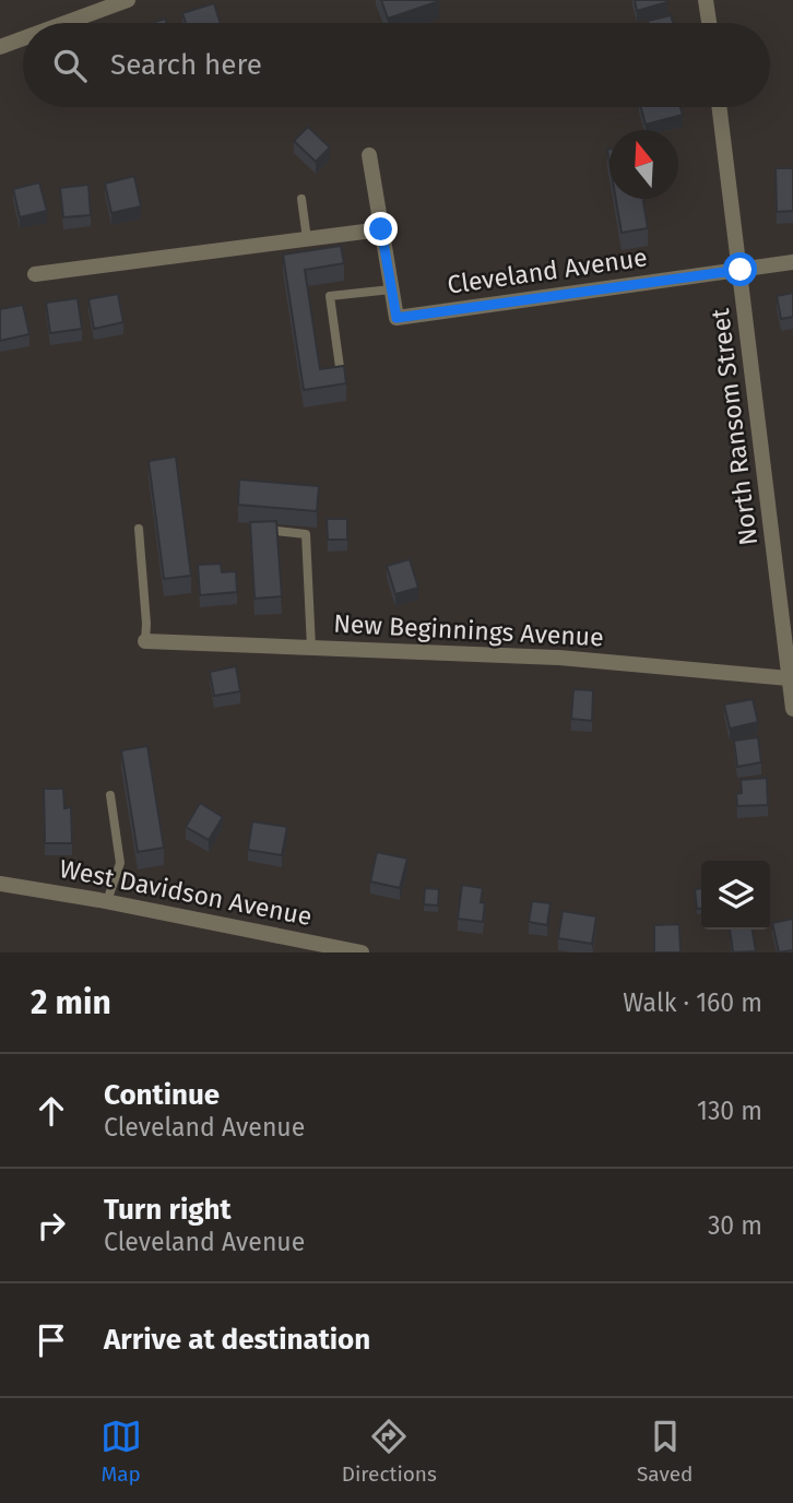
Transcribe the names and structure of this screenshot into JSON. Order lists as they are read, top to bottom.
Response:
{
  "streets": {
    "street": [
      "Cleveland Avenue",
      "North Ransom Street",
      "New Beginnings Avenue",
      "West Davidson Avenue"
    ]
  },
  "crossings": [
    ["Cleveland Avenue", "North Ransom Street"],
    ["North Ransom Street", "New Beginnings Avenue"]
  ],
  "north": "top",
  "page": {
    "search": "Search here",
    "heading": ["2 min", "Walk · 160 m"],
    "list": [
      ["Continue", "Cleveland Avenue", "130 m"],
      ["Turn right", "Cleveland Avenue", "30 m"],
      "Arrive at destination"
    ],
    "nav": ["Map", "Directions", "Saved"]
  }
}
